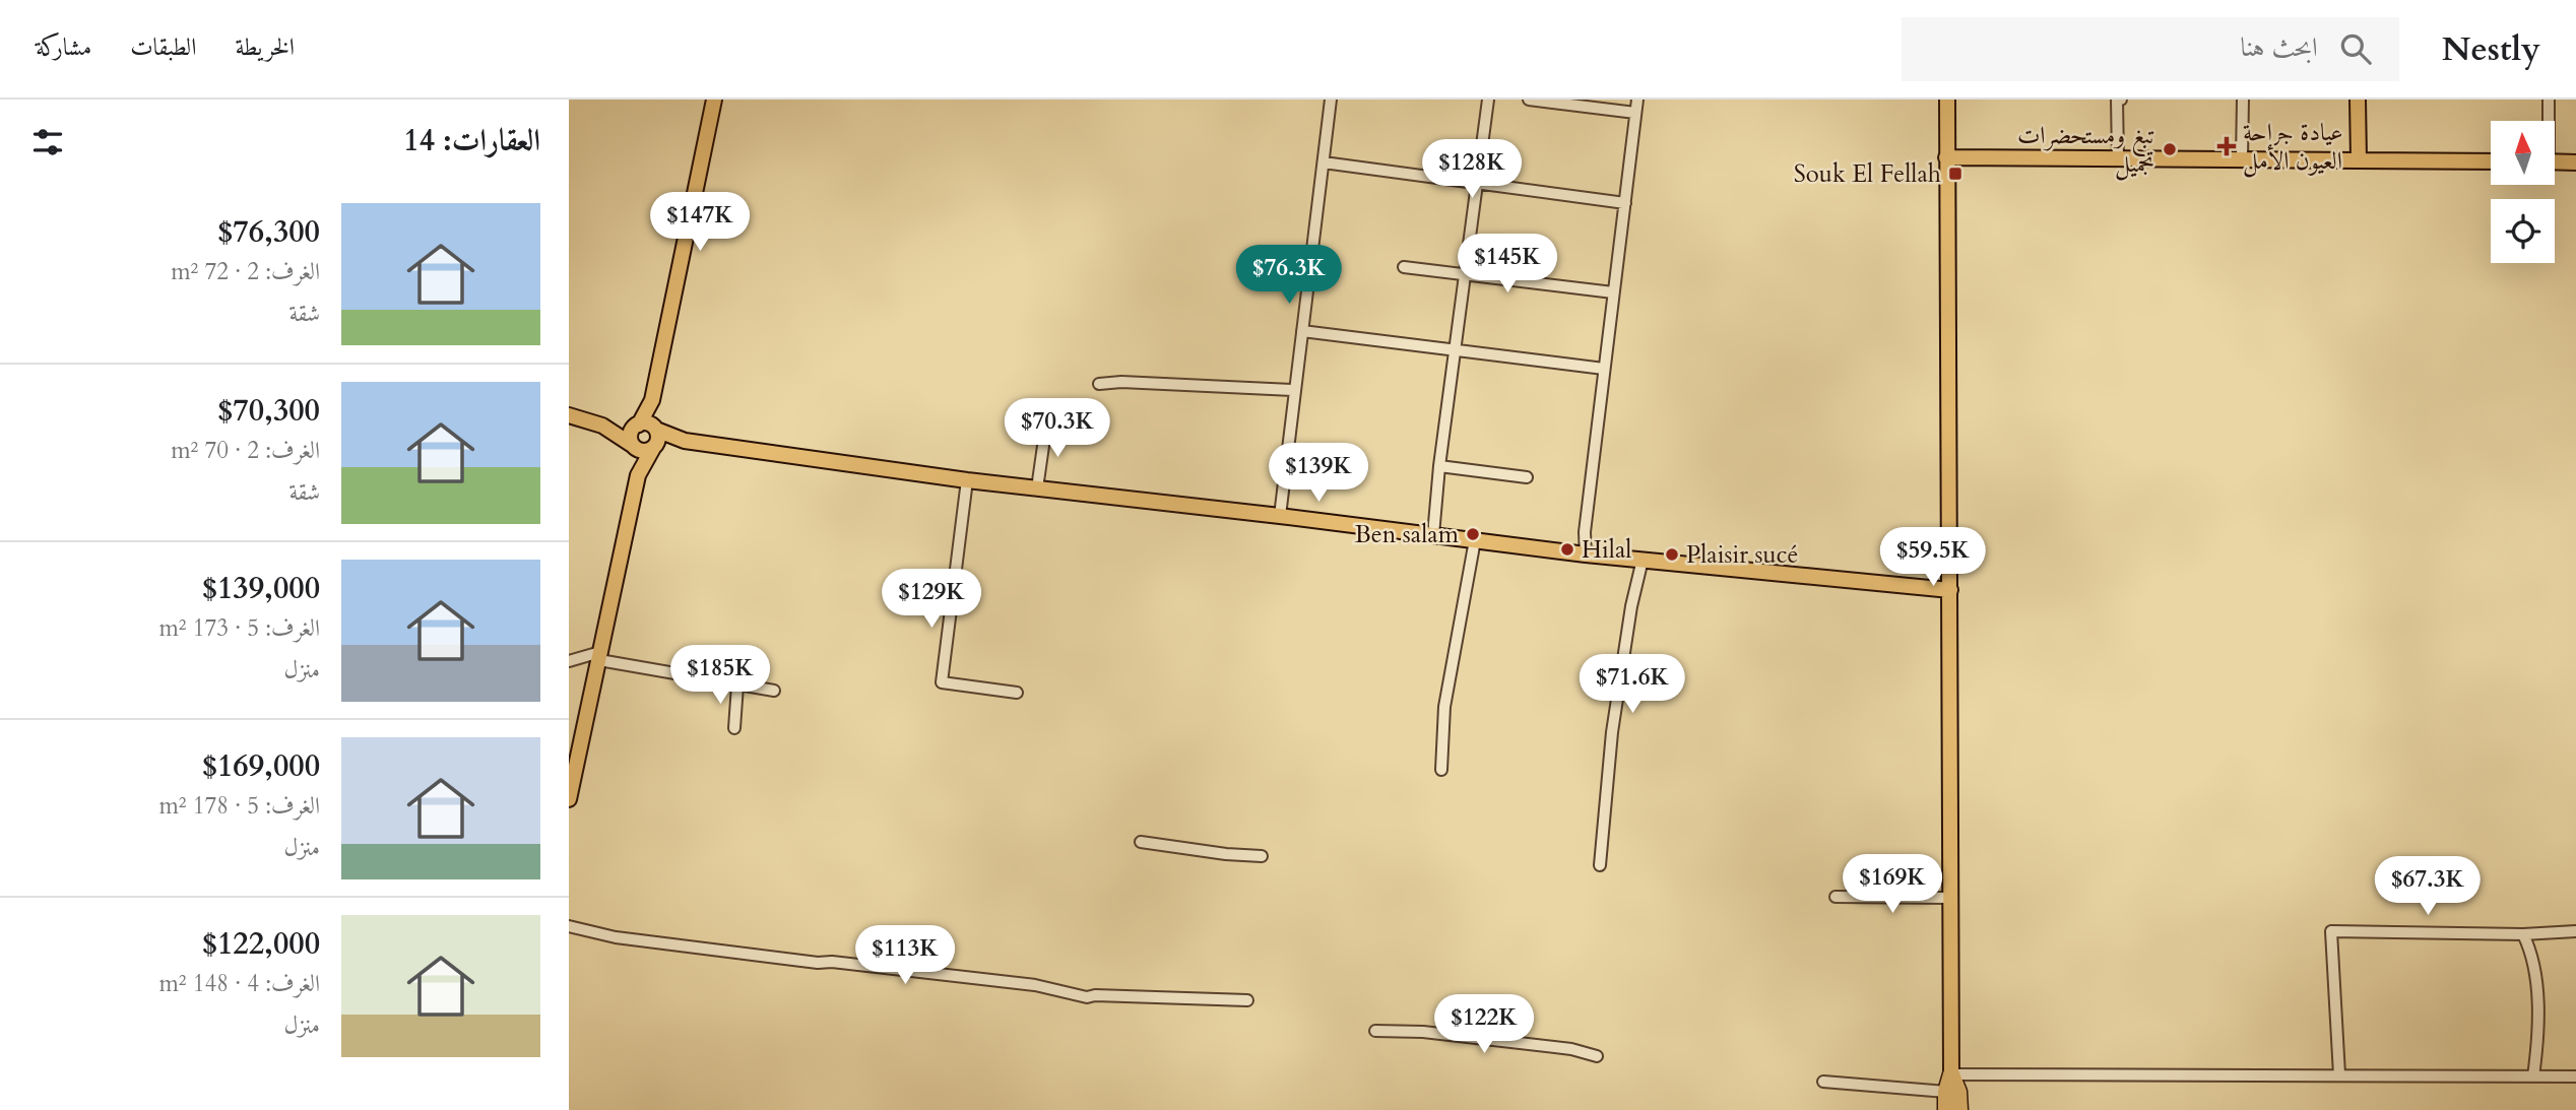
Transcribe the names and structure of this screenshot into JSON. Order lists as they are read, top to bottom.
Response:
{
  "places": {
    "health": ["عيادة جراحة العيون الأمل"],
    "other": [
      "تبغ ومستحضرات تجميل",
      "Ben salam",
      "Hilal",
      "Plaisir sucé"
    ],
    "transit": ["Souk El Fellah"]
  },
  "north": "top",
  "page": {
    "header": "Nestly",
    "search": "ابحث هنا",
    "nav": ["الخريطة", "الطبقات", "مشاركة"],
    "heading": "العقارات: 14",
    "price": [
      "$128K",
      "$147K",
      "$145K",
      "$76.3K",
      "$70.3K",
      "$139K",
      "$59.5K",
      "$129K",
      "$185K",
      "$71.6K",
      "$169K",
      "$67.3K",
      "$113K",
      "$122K"
    ],
    "list": [
      {
        "name": "$76,300",
        "note": "الغرف: 2 · 72 m² · شقة"
      },
      {
        "name": "$70,300",
        "note": "الغرف: 2 · 70 m² · شقة"
      },
      {
        "name": "$139,000",
        "note": "الغرف: 5 · 173 m² · منزل"
      },
      {
        "name": "$169,000",
        "note": "الغرف: 5 · 178 m² · منزل"
      },
      {
        "name": "$122,000",
        "note": "الغرف: 4 · 148 m² · منزل"
      }
    ]
  }
}
